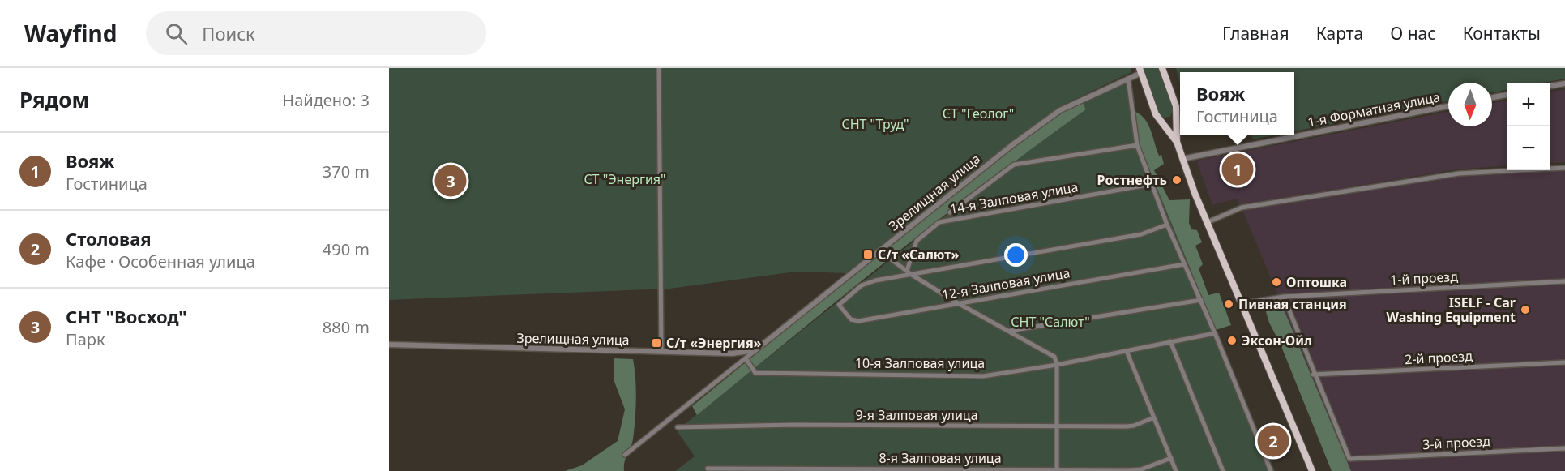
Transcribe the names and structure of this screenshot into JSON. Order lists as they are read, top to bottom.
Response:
{
  "streets": {
    "street": [
      "1-я Форматная улица",
      "Зрелищная улица",
      "14-я Залповая улица",
      "1-й проезд",
      "12-я Залповая улица",
      "2-й проезд",
      "10-я Залповая улица",
      "9-я Залповая улица",
      "3-й проезд",
      "8-я Залповая улица"
    ]
  },
  "crossings": [
    ["Зрелищная улица", "10-я Залповая улица"],
    ["2-й проезд", "3-й проезд"]
  ],
  "parks": [
    "СТ \"Геолог\"",
    "СНТ \"Труд\"",
    "СТ \"Энергия\"",
    "СНТ \"Салют\""
  ],
  "places": {
    "other": [
      "Ростнефть",
      "Оптошка",
      "Пивная станция",
      "ISELF - Car Washing Equipment",
      "Эксон-Ойл"
    ],
    "transit": ["С/т «Салют»", "С/т «Энергия»"]
  },
  "north": "bottom",
  "page": {
    "header": "Wayfind",
    "search": "Поиск",
    "nav": [
      "Главная",
      "Карта",
      "О нас",
      "Контакты"
    ],
    "heading": ["Рядом", "Найдено: 3"],
    "popup": ["Вояж", "Гостиница"],
    "map_buttons": ["+", "−"],
    "list": [
      {
        "mark": "1",
        "name": "Вояж",
        "note": "Гостиница",
        "value": "370 m"
      },
      {
        "mark": "2",
        "name": "Столовая",
        "note": "Кафе · Особенная улица",
        "value": "490 m"
      },
      {
        "mark": "3",
        "name": "СНТ \"Восход\"",
        "note": "Парк",
        "value": "880 m"
      }
    ],
    "pins": ["1", "3", "2"]
  }
}
